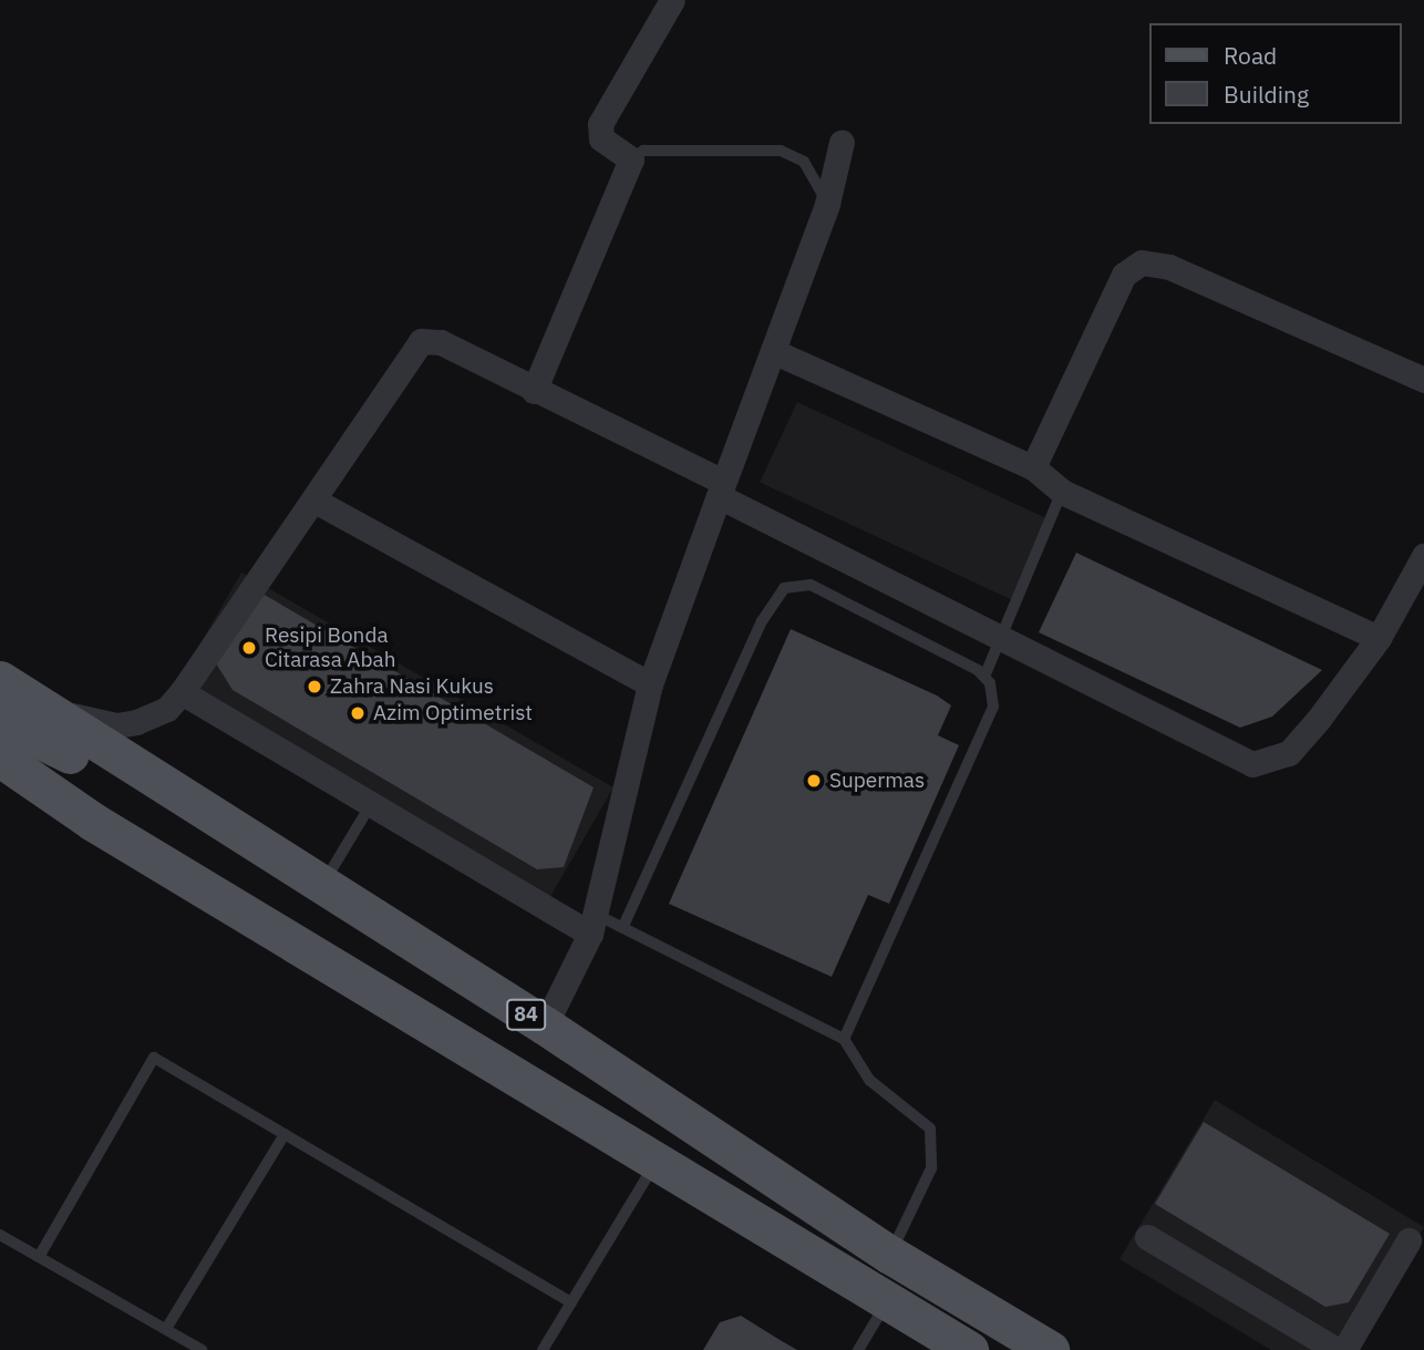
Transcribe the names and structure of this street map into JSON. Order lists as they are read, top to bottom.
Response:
{
  "streets": {
    "main road": ["84"]
  },
  "places": [
    "Resipi Bonda Citarasa Abah",
    "Zahra Nasi Kukus",
    "Azim Optimetrist",
    "Supermas"
  ],
  "legend": ["Road", "Building"]
}
